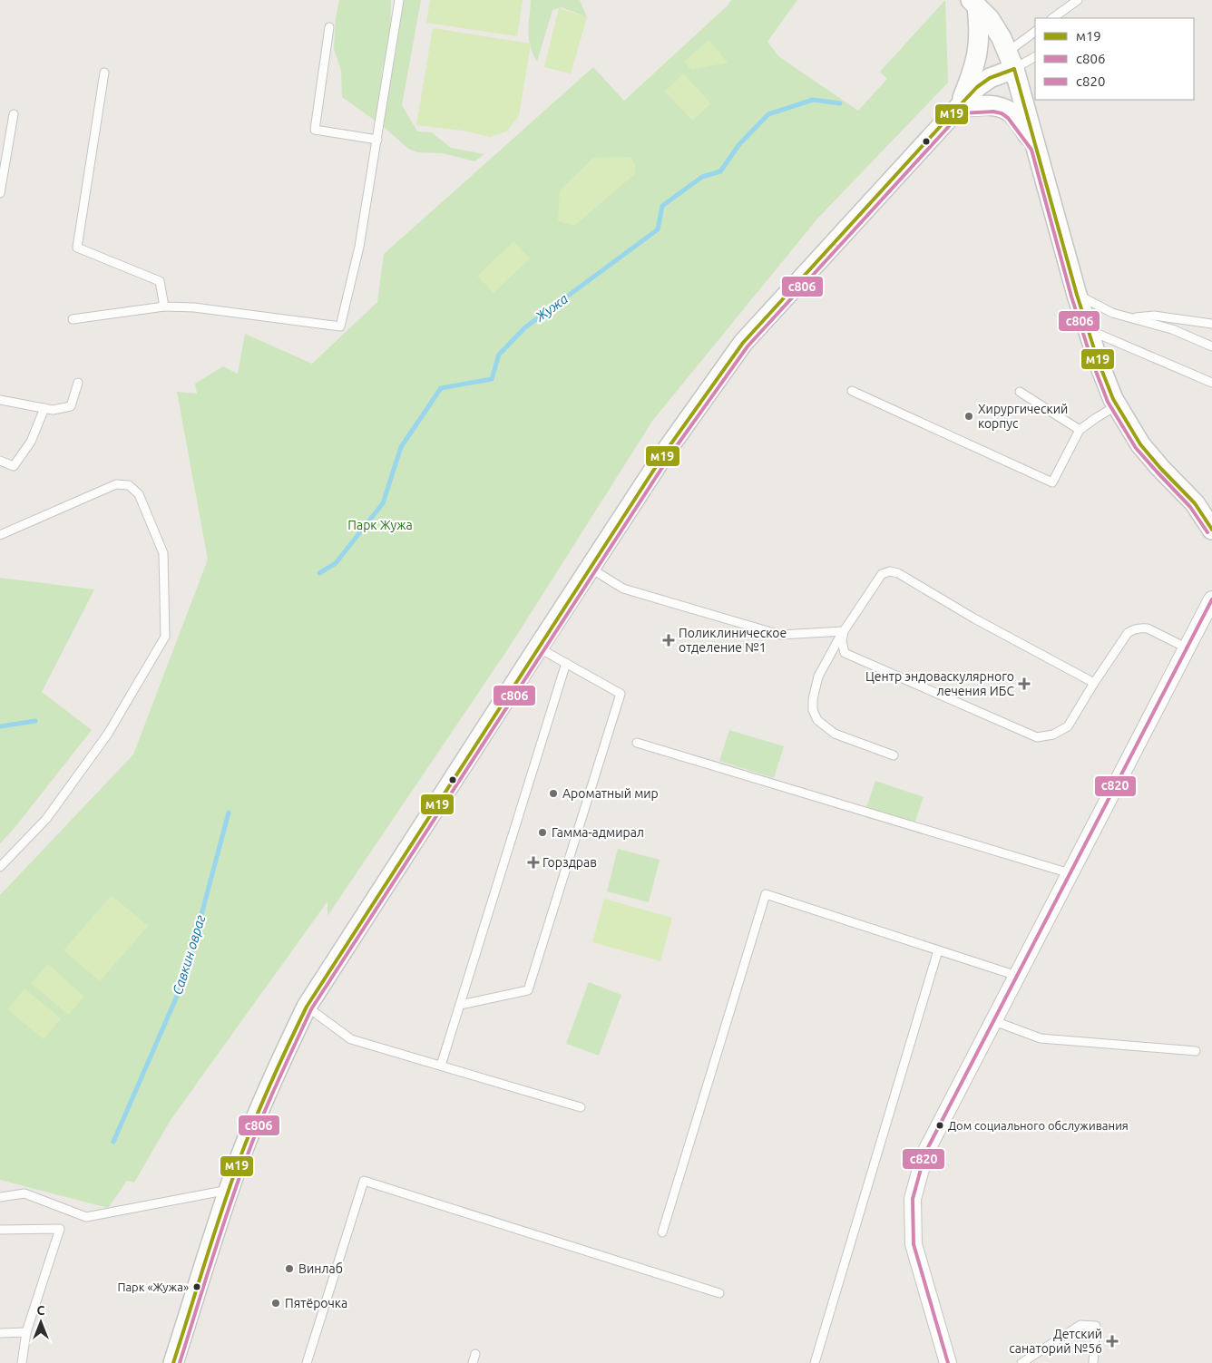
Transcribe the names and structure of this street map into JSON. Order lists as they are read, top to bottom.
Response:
{
  "water": ["Жужа", "Савкин овраг"],
  "parks": ["Парк Жужа"],
  "places": {
    "other": [
      "Хирургический корпус",
      "Ароматный мир",
      "Гамма-адмирал",
      "Дом социального обслуживания",
      "Винлаб",
      "Парк «Жужа»",
      "Пятёрочка"
    ],
    "health": [
      "Поликлиническое отделение №1",
      "Центр эндоваскулярного лечения ИБС",
      "Горздрав",
      "Детский санаторий №56"
    ]
  },
  "lines": ["transit line м19", "transit line с806", "transit line с820"],
  "legend": ["м19", "с806", "с820"],
  "north": "top"
}
